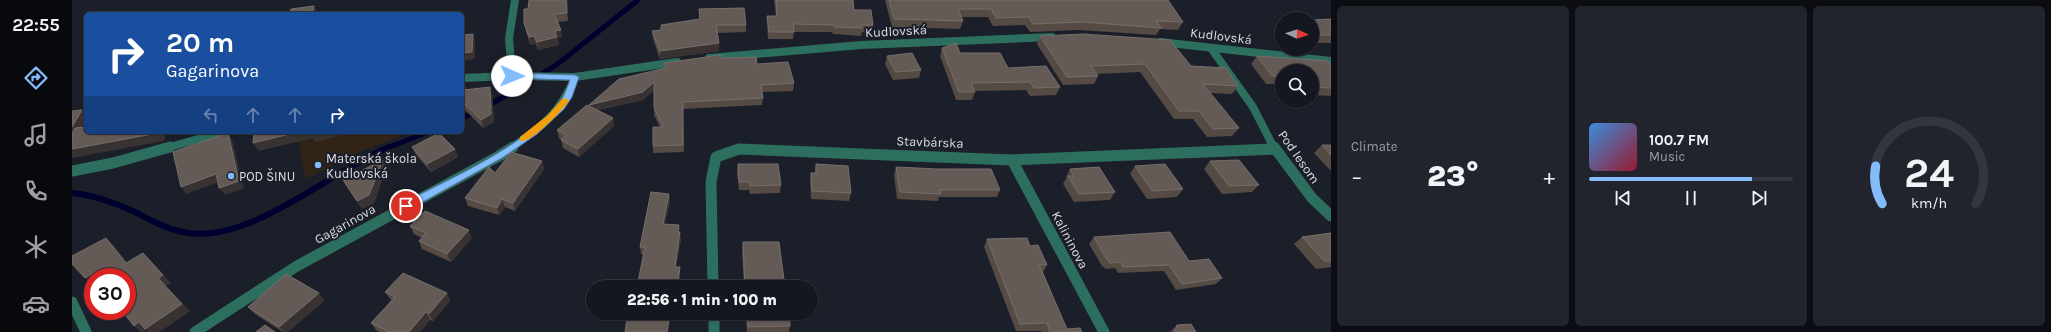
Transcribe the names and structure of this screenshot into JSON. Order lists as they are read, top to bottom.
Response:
{
  "streets": {
    "street": [
      "Kudlovská",
      "Stavbárska",
      "Pod lesom",
      "Gagarinova",
      "Kalininova"
    ]
  },
  "crossings": [
    ["Kudlovská", "Pod lesom"],
    ["Stavbárska", "Pod lesom"],
    ["Stavbárska", "Kalininova"]
  ],
  "places": ["Materská škola Kudlovská", "POD ŠINU"],
  "north": "right",
  "page": {
    "tabs": "22:55",
    "tile": "Climate",
    "turn": ["20 m", "Gagarinova"],
    "song": ["100.7 FM", "Music"],
    "heat": ["−", "23°", "+"],
    "limit": "30",
    "trip": "22:56 · 1 min · 100 m",
    "gauge": ["24", "km/h"]
  }
}
